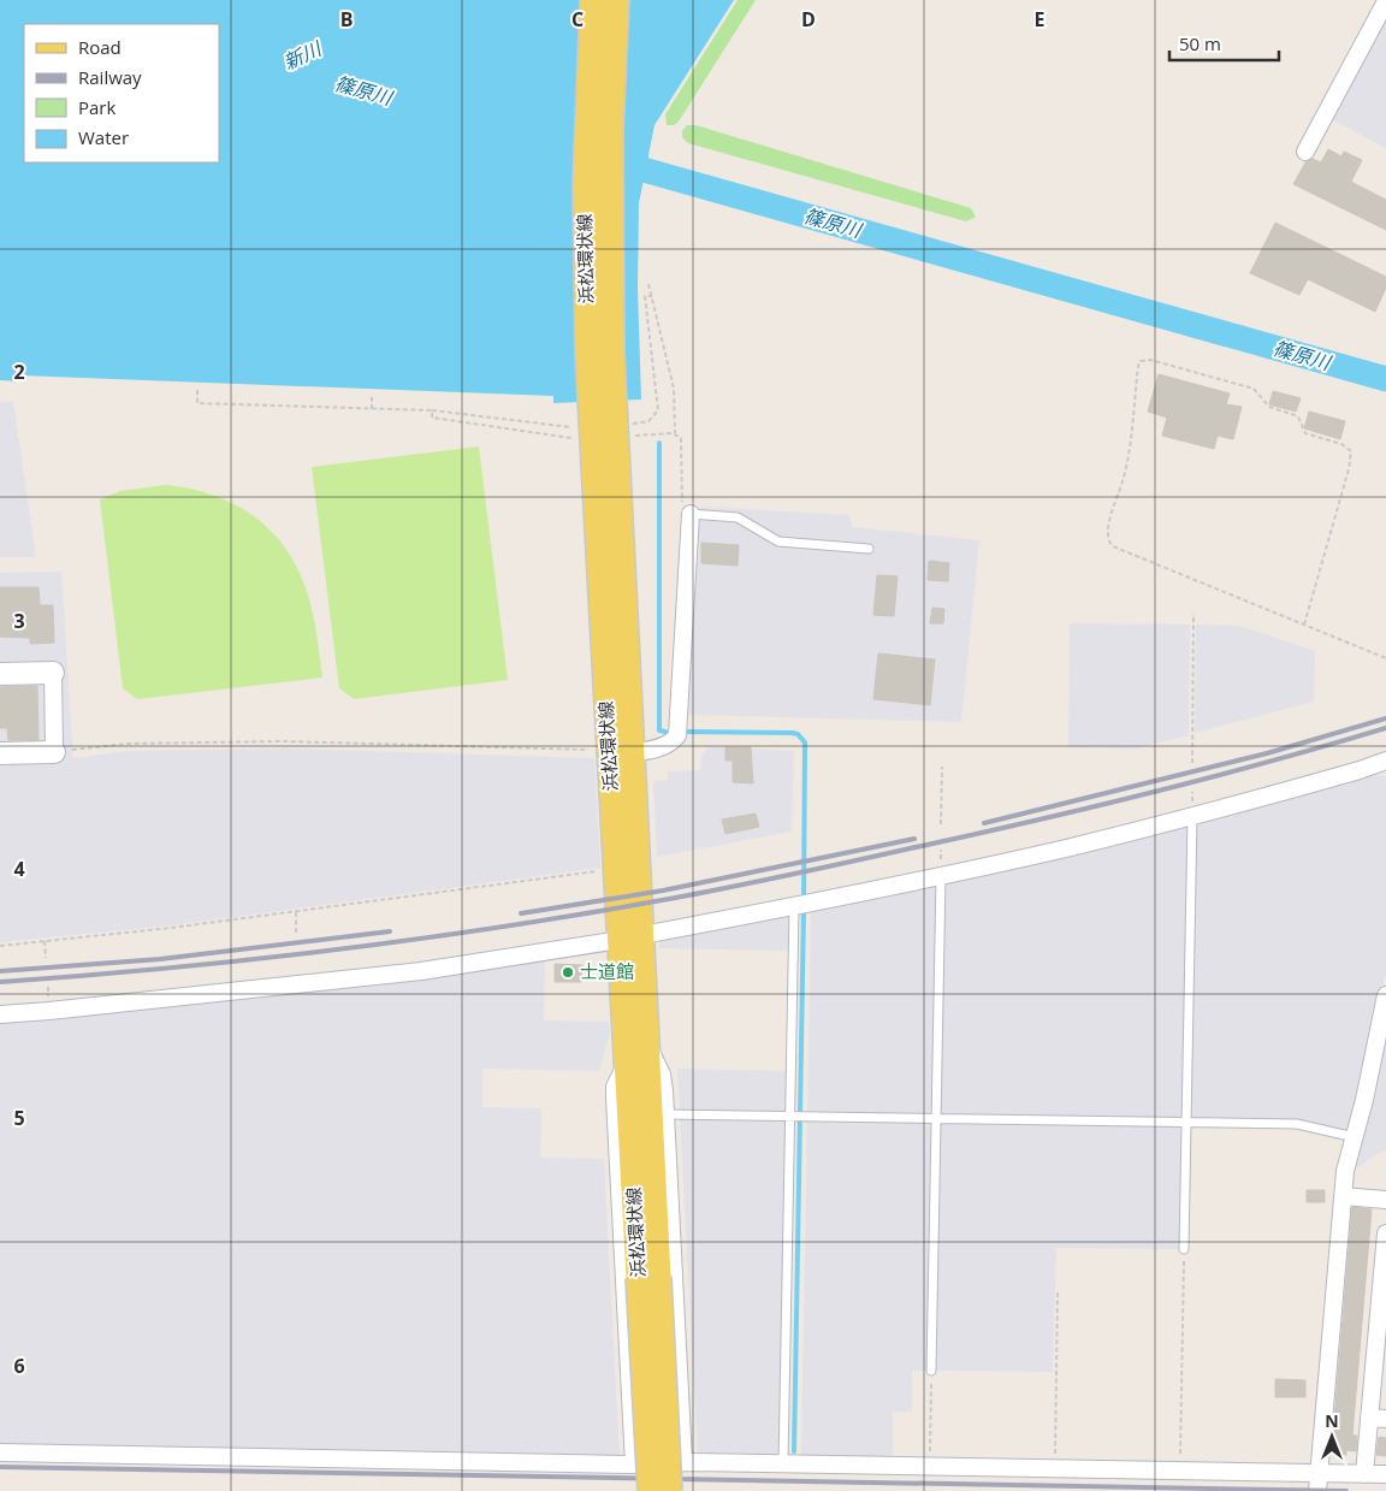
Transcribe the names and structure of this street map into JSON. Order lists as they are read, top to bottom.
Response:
{
  "streets": {
    "main road": ["浜松環状線"]
  },
  "water": ["新川", "篠原川"],
  "places": ["士道館"],
  "legend": [
    "Road",
    "Railway",
    "Park",
    "Water"
  ],
  "scale_bar": "50 m",
  "north": "top",
  "grid": {
    "columns": [
      "B",
      "C",
      "D",
      "E"
    ],
    "rows": [
      "2",
      "3",
      "4",
      "5",
      "6"
    ]
  }
}
